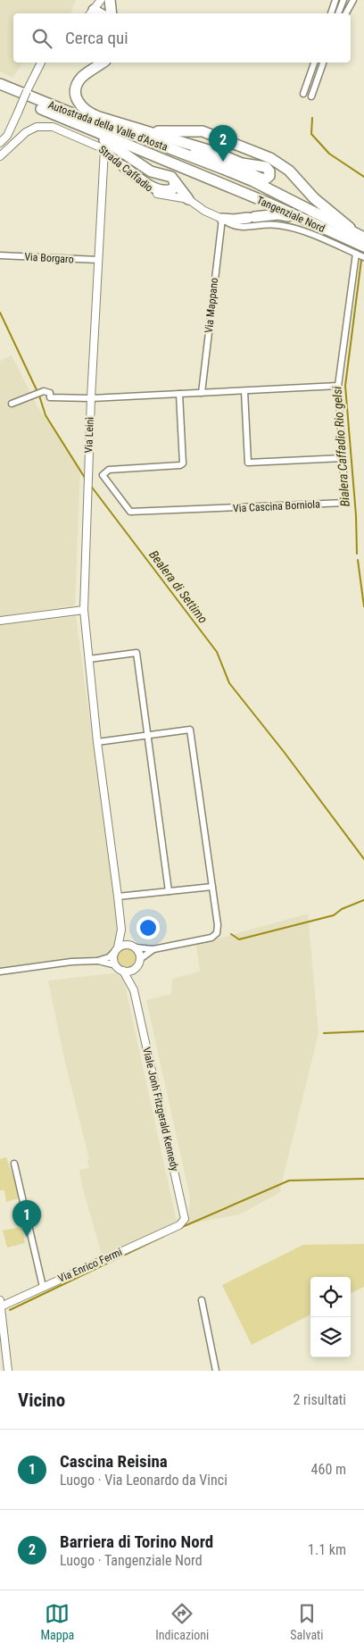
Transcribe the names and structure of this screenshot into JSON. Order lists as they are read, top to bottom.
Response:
{
  "streets": {
    "highway": ["Autostrada della Valle d'Aosta", "Tangenziale Nord"],
    "street": [
      "Strada Caffadio",
      "Via Borgaro",
      "Via Mappano",
      "Via Leinì",
      "Via Cascina Borniola",
      "Viale Jonh Fitzgerald Kennedy",
      "Via Enrico Fermi"
    ]
  },
  "crossings": [
    ["Autostrada della Valle d'Aosta", "Tangenziale Nord"],
    ["Strada Caffadio", "Via Mappano"],
    ["Strada Caffadio", "Via Leinì"],
    ["Strada Caffadio", "Via Cascina Borniola"],
    ["Via Borgaro", "Via Leinì"],
    ["Viale Jonh Fitzgerald Kennedy", "Via Enrico Fermi"]
  ],
  "water": ["Bialera Caffadio Rio gelsi", "Bealera di Settimo"],
  "page": {
    "search": "Cerca qui",
    "pins": ["2", "1"],
    "heading": ["Vicino", "2 risultati"],
    "list": [
      {
        "mark": "1",
        "name": "Cascina Reisina",
        "note": "Luogo · Via Leonardo da Vinci",
        "value": "460 m"
      },
      {
        "mark": "2",
        "name": "Barriera di Torino Nord",
        "note": "Luogo · Tangenziale Nord",
        "value": "1.1 km"
      }
    ],
    "nav": ["Mappa", "Indicazioni", "Salvati"]
  }
}
